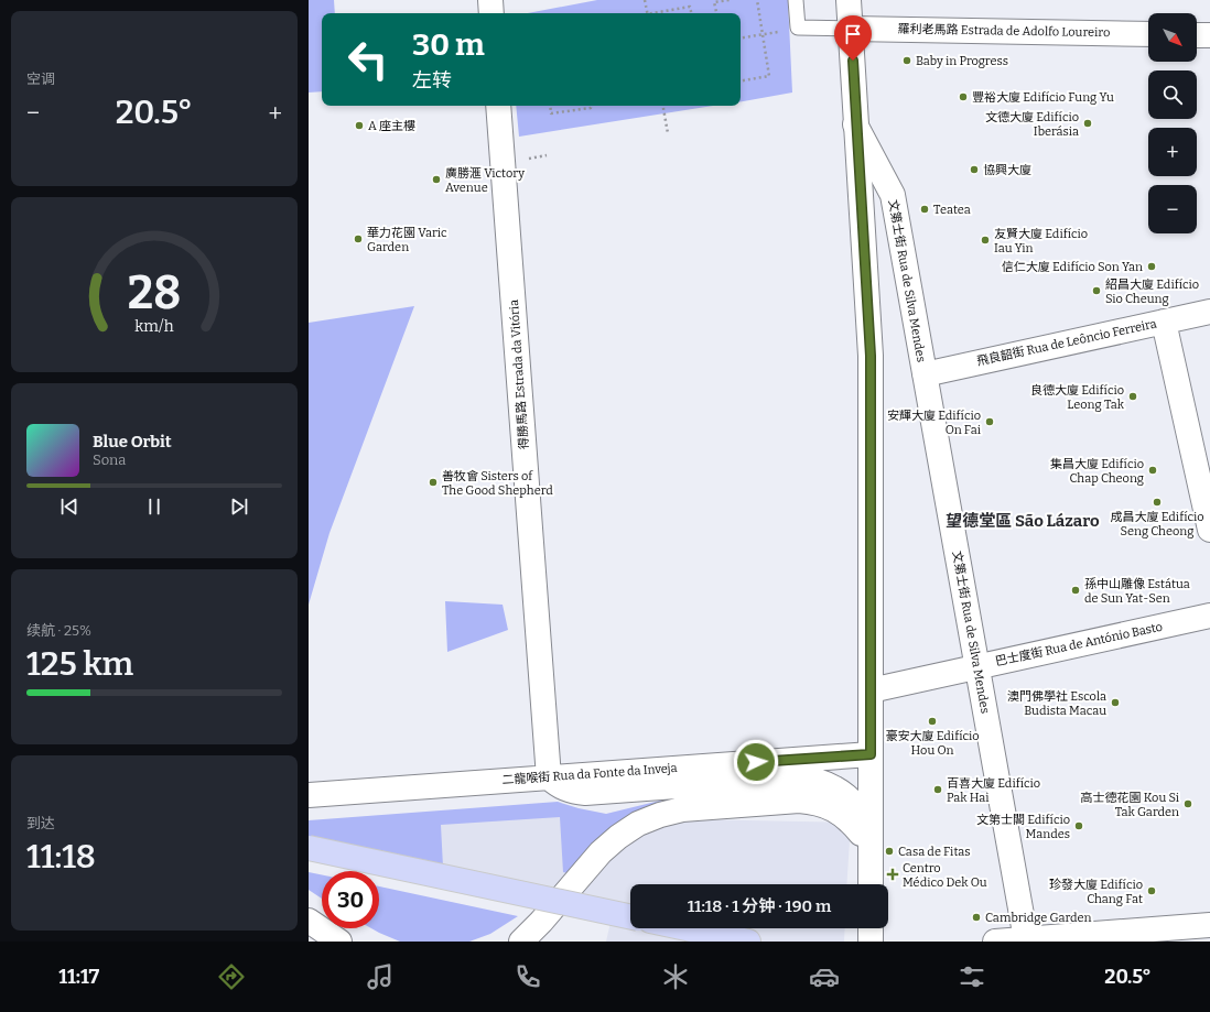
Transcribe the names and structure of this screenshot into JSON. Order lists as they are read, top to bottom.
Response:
{
  "streets": {
    "street": [
      "羅利老馬路 Estrada de Adolfo Loureiro",
      "文第士街 Rua de Silva Mendes",
      "飛良韶街 Rua de Leôncio Ferreira",
      "得勝馬路 Estrada da Vitória",
      "巴士度街 Rua de António Basto",
      "二龍喉街 Rua da Fonte da Inveja"
    ]
  },
  "crossings": [
    ["文第士街 Rua de Silva Mendes", "飛良韶街 Rua de Leôncio Ferreira"],
    ["文第士街 Rua de Silva Mendes", "巴士度街 Rua de António Basto"],
    ["得勝馬路 Estrada da Vitória", "二龍喉街 Rua da Fonte da Inveja"]
  ],
  "districts": ["望德堂區 São Lázaro"],
  "places": {
    "other": [
      "Baby in Progress",
      "豐裕大廈 Edifício Fung Yu",
      "文德大廈 Edifício Iberásia",
      "A 座主樓",
      "協興大廈",
      "廣勝滙 Victory Avenue",
      "Teatea",
      "華力花園 Varic Garden",
      "友賢大廈 Edifício Iau Yin",
      "信仁大廈 Edifício Son Yan",
      "紹昌大廈 Edifício Sio Cheung",
      "良德大廈 Edifício Leong Tak",
      "安輝大廈 Edifício On Fai",
      "集昌大廈 Edifício Chap Cheong",
      "善牧會 Sisters of The Good Shepherd",
      "成昌大廈 Edifício Seng Cheong",
      "孫中山雕像 Estátua de Sun Yat-Sen",
      "澳門佛學社 Escola Budista Macau",
      "豪安大廈 Edifício Hou On",
      "百喜大廈 Edifício Pak Hai",
      "高士德花園 Kou Si Tak Garden",
      "文第士閣 Edifício Mandes",
      "Casa de Fitas",
      "珍發大廈 Edifício Chang Fat",
      "Cambridge Garden"
    ],
    "health": ["Centro Médico Dek Ou"]
  },
  "north": "bottom right",
  "page": {
    "tile": [
      "空调",
      ["续航 · 25%", "125 km"],
      ["到达", "11:18"]
    ],
    "map_buttons": ["+", "−"],
    "turn": ["30 m", "左转"],
    "heat": ["−", "20.5°", "+"],
    "song": ["Blue Orbit", "Sona"],
    "limit": "30",
    "trip": "11:18 · 1 分钟 · 190 m",
    "tabs": ["11:17", "20.5°"],
    "gauge": ["28", "km/h"]
  }
}
